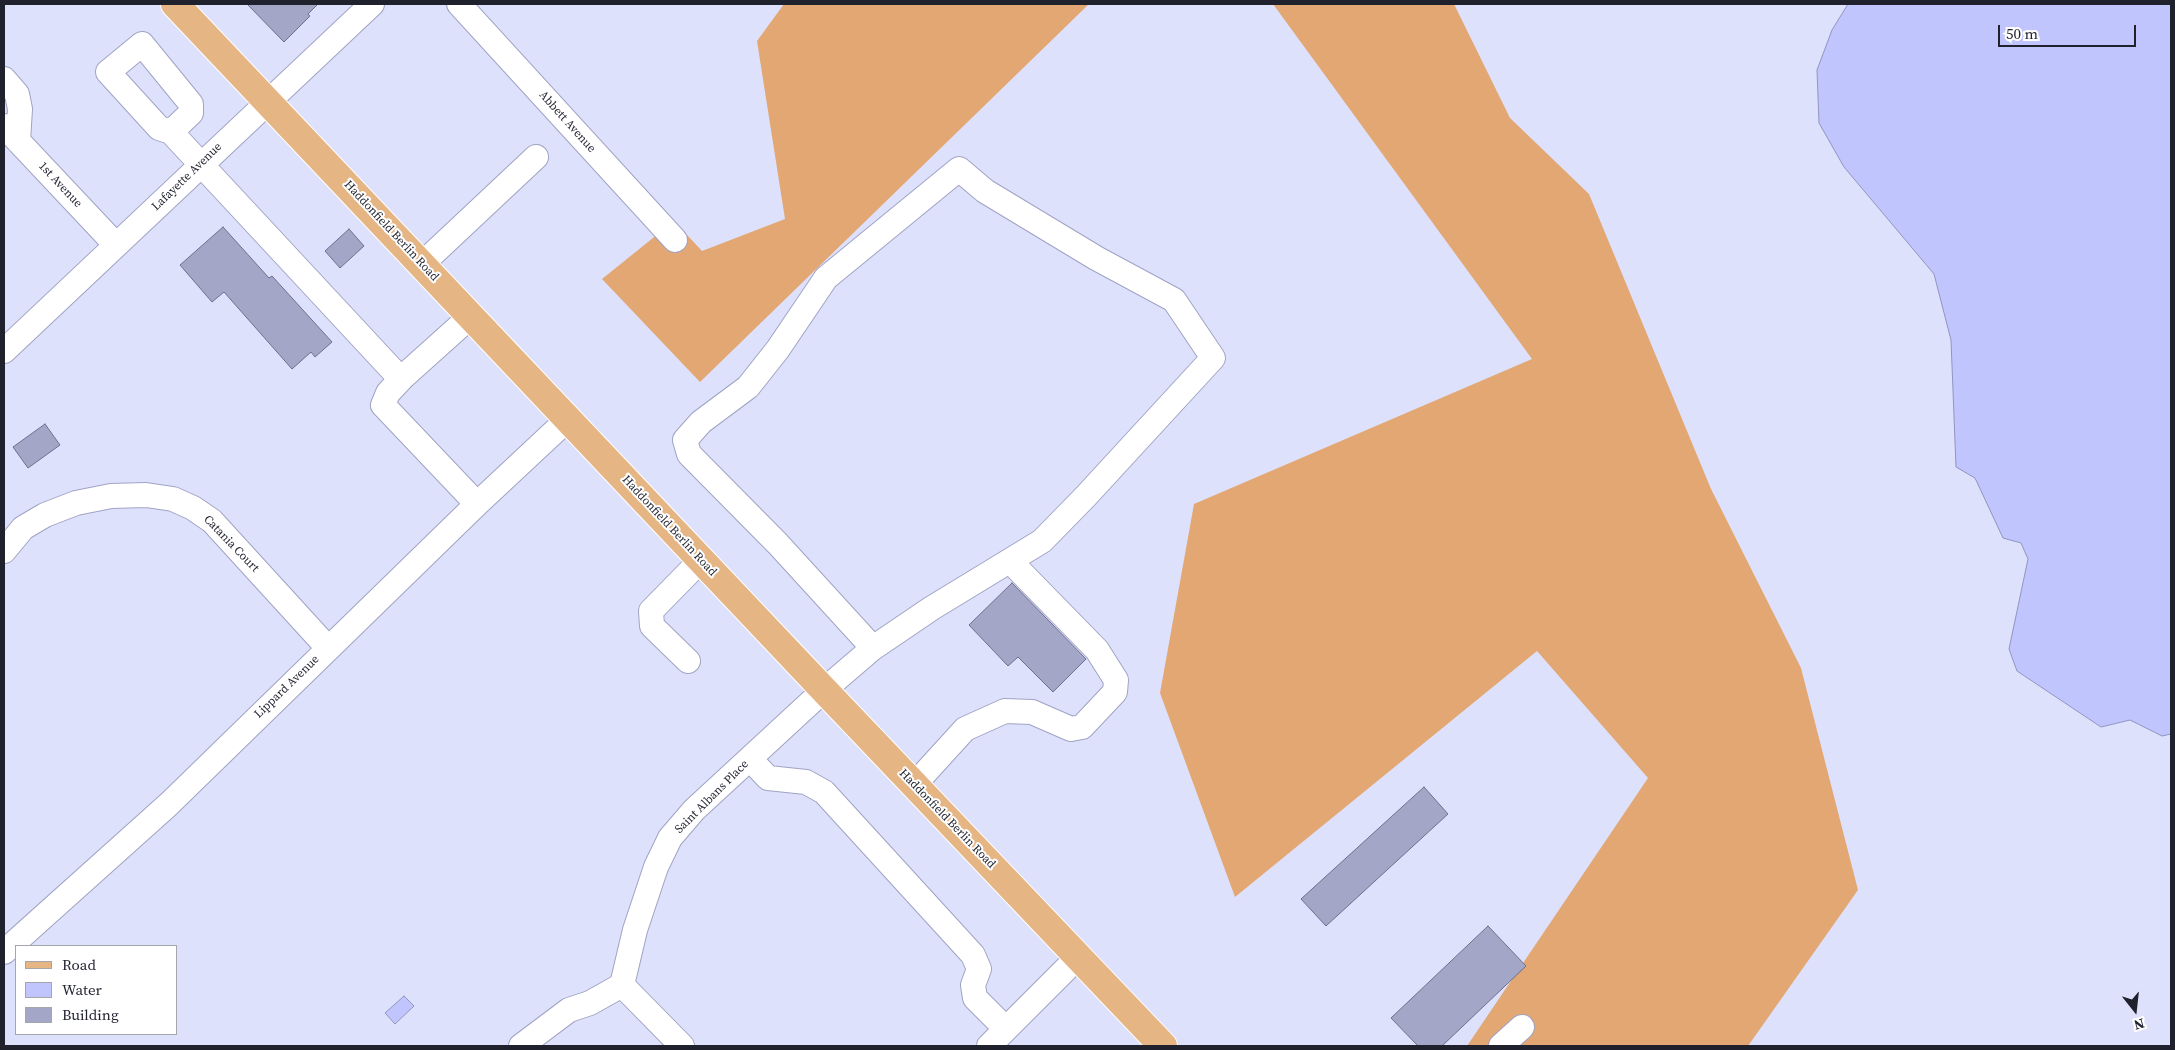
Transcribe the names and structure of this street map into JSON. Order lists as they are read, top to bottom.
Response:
{
  "streets": {
    "main road": ["Haddonfield Berlin Road"],
    "street": [
      "Abbett Avenue",
      "Lafayette Avenue",
      "1st Avenue",
      "Catania Court",
      "Lippard Avenue",
      "Saint Albans Place"
    ]
  },
  "crossings": [
    ["Lafayette Avenue", "1st Avenue"],
    ["Lafayette Avenue", "Haddonfield Berlin Road"],
    ["Haddonfield Berlin Road", "Lippard Avenue"],
    ["Haddonfield Berlin Road", "Saint Albans Place"],
    ["Catania Court", "Lippard Avenue"]
  ],
  "legend": ["Road", "Water", "Building"],
  "scale_bar": "50 m",
  "north": "bottom"
}
